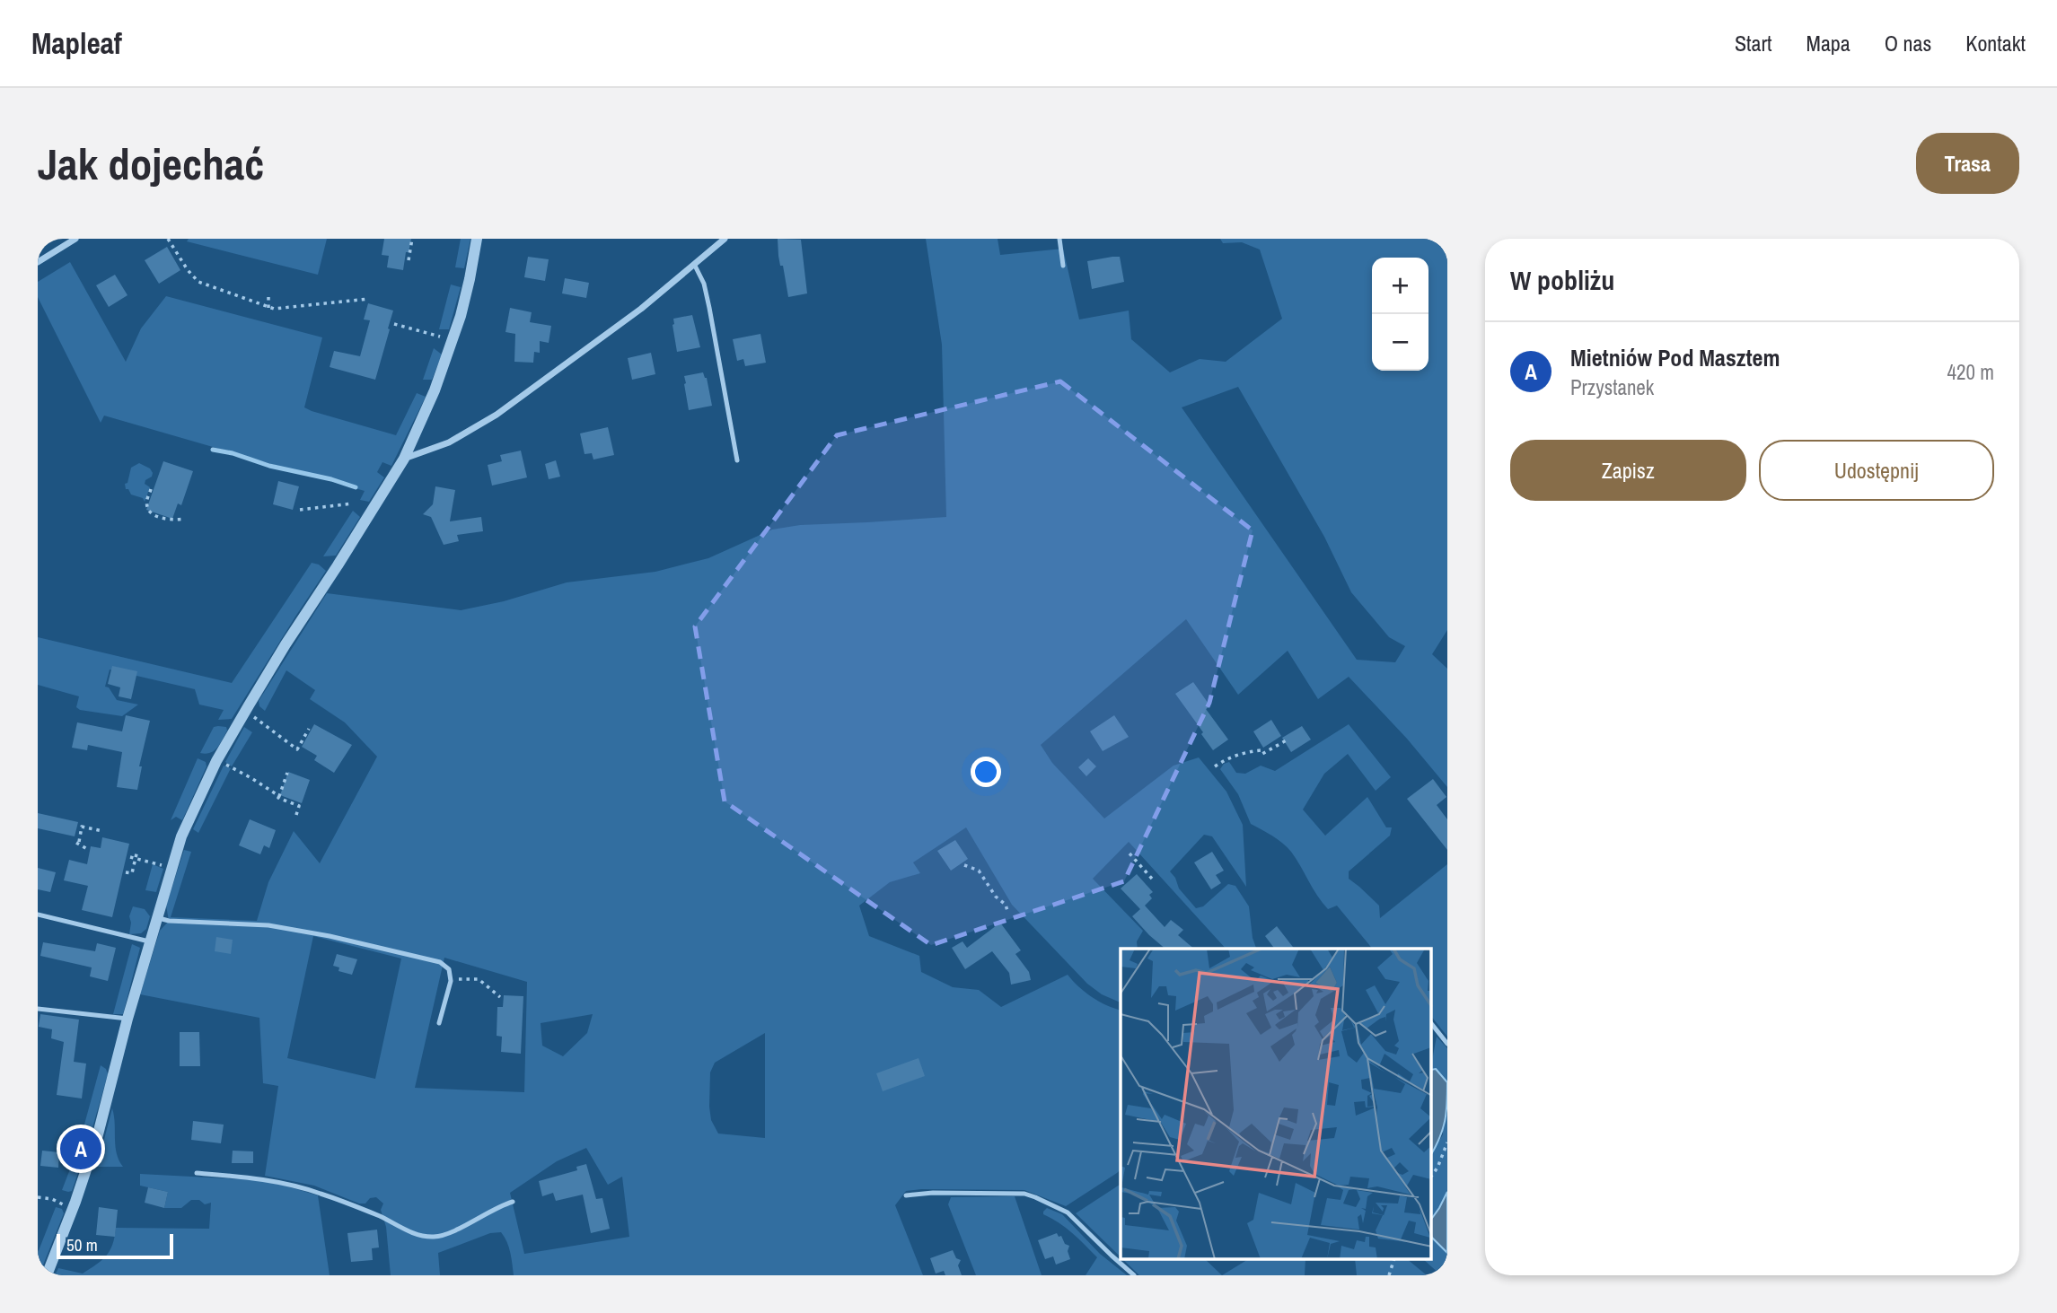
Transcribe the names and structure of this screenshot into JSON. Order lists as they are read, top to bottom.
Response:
{
  "scale_bar": "50 m",
  "page": {
    "header": "Mapleaf",
    "nav": [
      "Start",
      "Mapa",
      "O nas",
      "Kontakt"
    ],
    "buttons": [
      "Trasa",
      ["Zapisz", "Udostępnij"]
    ],
    "title": "Jak dojechać",
    "heading": "W pobliżu",
    "map_buttons": ["+", "−"],
    "list": [
      {
        "mark": "A",
        "name": "Mietniów Pod Masztem",
        "note": "Przystanek",
        "value": "420 m"
      }
    ],
    "pins": "A",
    "scale": "50 m"
  }
}
